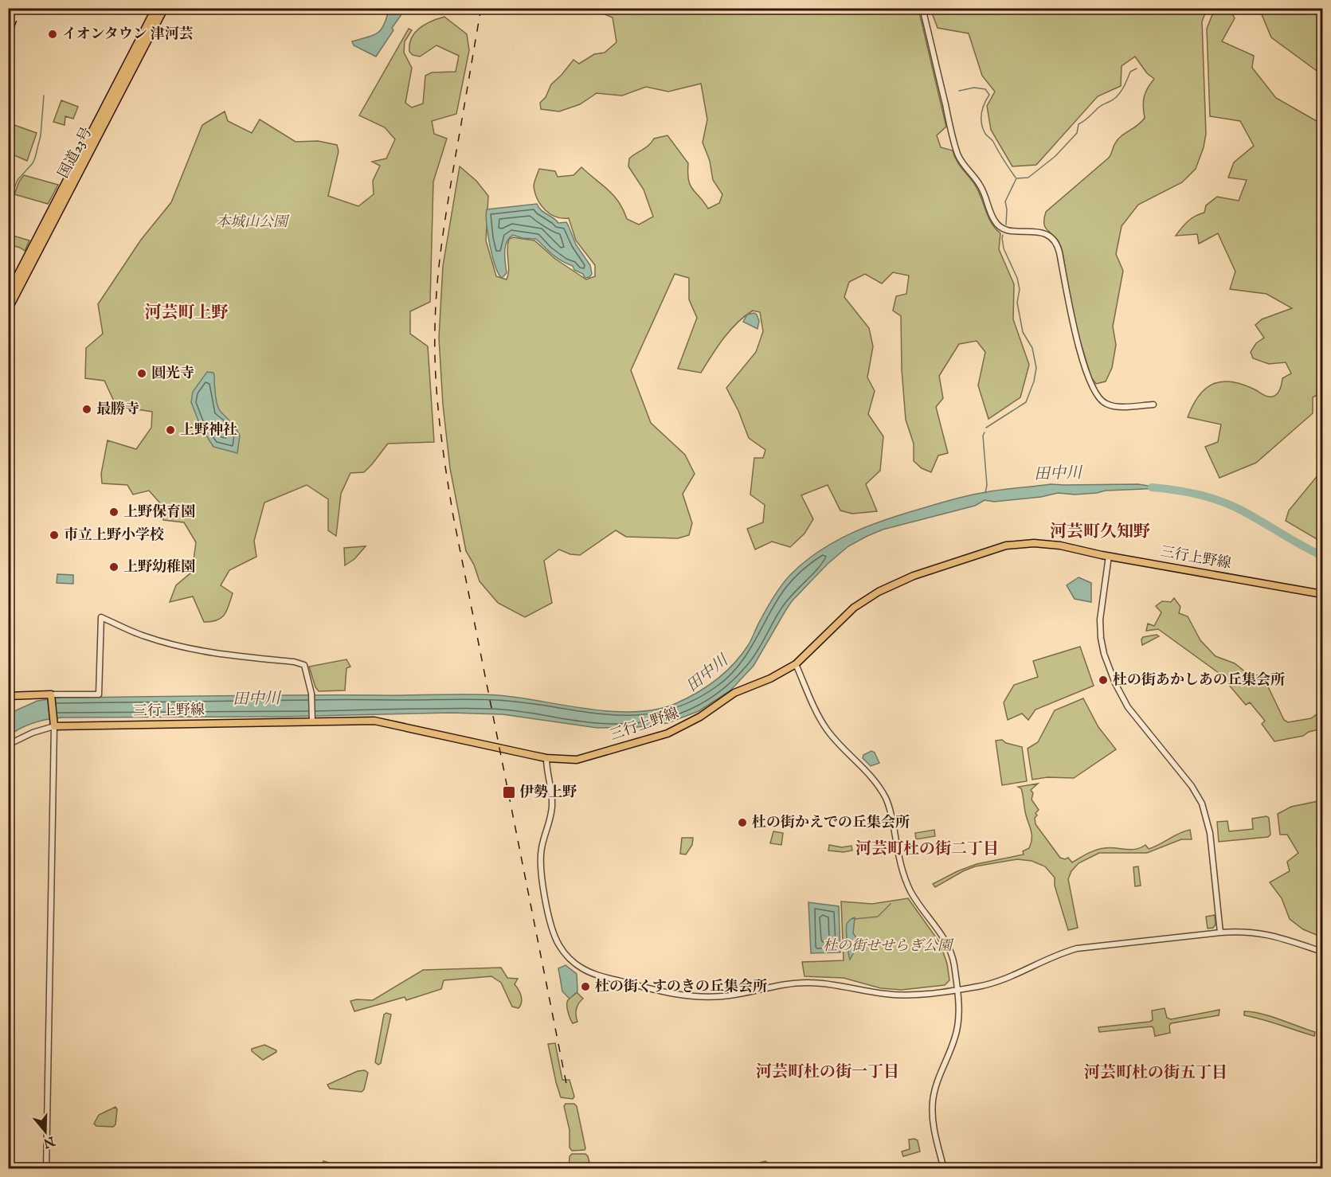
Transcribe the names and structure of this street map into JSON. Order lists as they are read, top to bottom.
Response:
{
  "streets": {
    "highway": ["国道23号"],
    "main road": ["三行上野線"]
  },
  "districts": [
    "河芸町上野",
    "河芸町久知野",
    "河芸町杜の街二丁目",
    "河芸町杜の街一丁目",
    "河芸町杜の街五丁目"
  ],
  "water": ["田中川"],
  "parks": ["本城山公園", "杜の街せせらぎ公園"],
  "places": {
    "other": [
      "イオンタウン 津河芸",
      "圓光寺",
      "最勝寺",
      "上野神社",
      "上野保育園",
      "市立上野小学校",
      "上野幼稚園",
      "杜の街あかしあの丘集会所",
      "杜の街かえでの丘集会所",
      "杜の街くすのきの丘集会所"
    ],
    "transit": ["伊勢上野"]
  },
  "north": "bottom"
}
